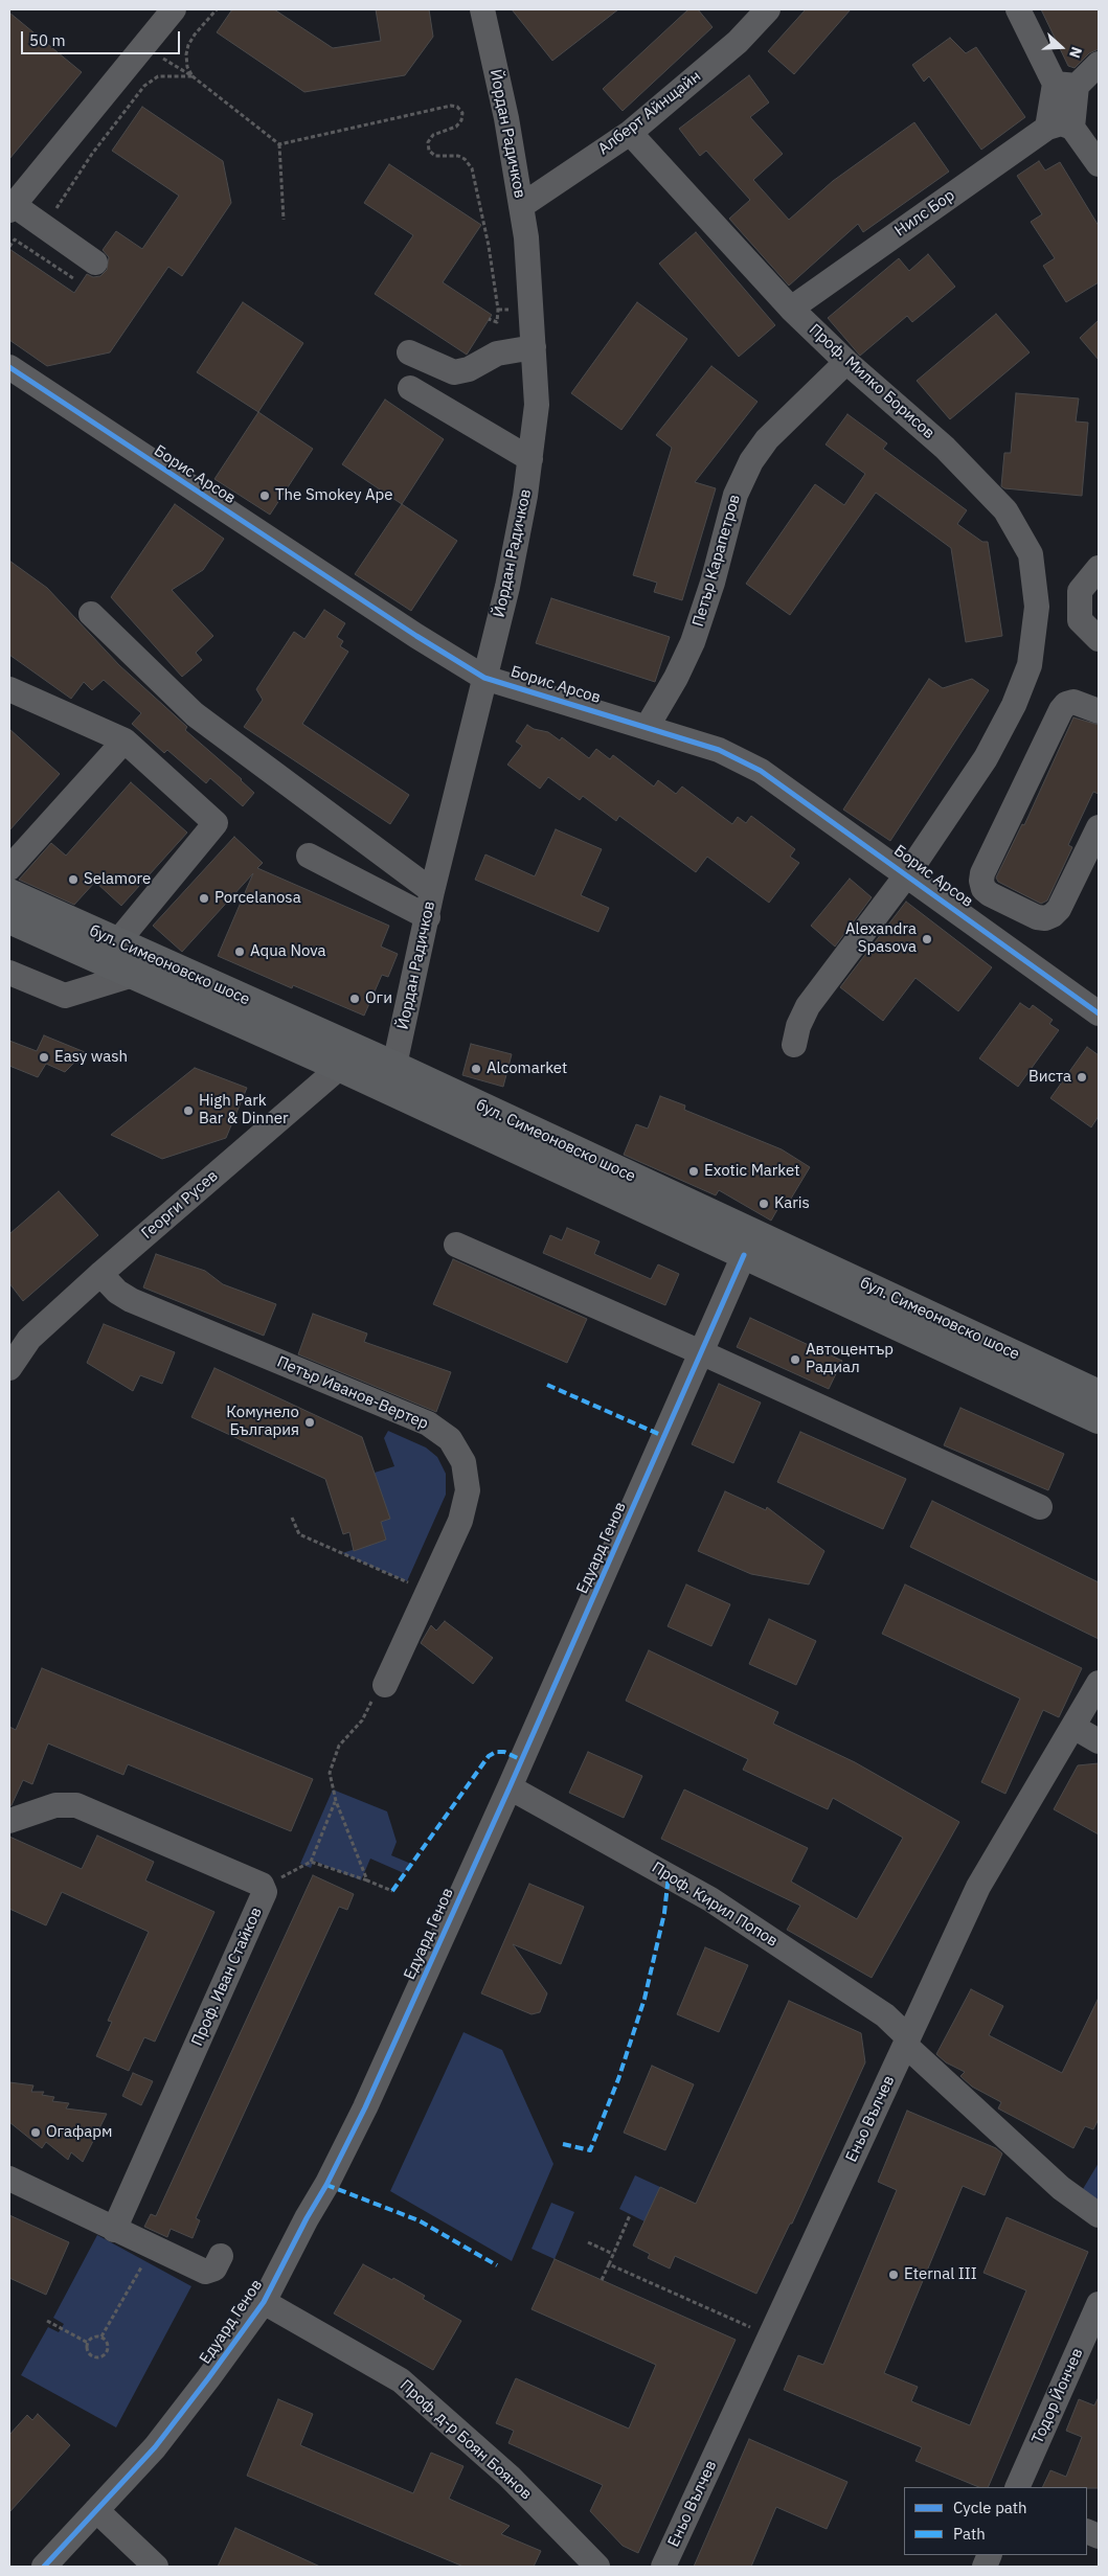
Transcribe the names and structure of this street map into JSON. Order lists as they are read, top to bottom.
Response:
{
  "streets": {
    "main road": ["бул. Симеоновско шосе"],
    "street": [
      "Алберт Айнщайн",
      "Йордан Радичков",
      "Нилс Бор",
      "Проф. Милко Борисов",
      "Борис Арсов",
      "Петър Карапетров",
      "Георги Русев",
      "Петър Иванов-Вертер",
      "Едуард Генов",
      "Проф. Кирил Попов",
      "Проф. Иван Стайков",
      "Еньо Вълчев",
      "Тодор Йончев",
      "Проф. д-р Боян Боянов"
    ]
  },
  "crossings": [
    ["Алберт Айнщайн", "Йордан Радичков"],
    ["Алберт Айнщайн", "Проф. Милко Борисов"],
    ["Йордан Радичков", "Борис Арсов"],
    ["Йордан Радичков", "бул. Симеоновско шосе"],
    ["Нилс Бор", "Проф. Милко Борисов"],
    ["Проф. Милко Борисов", "Борис Арсов"],
    ["Проф. Милко Борисов", "Петър Карапетров"],
    ["Борис Арсов", "Петър Карапетров"],
    ["бул. Симеоновско шосе", "Георги Русев"],
    ["бул. Симеоновско шосе", "Едуард Генов"],
    ["Георги Русев", "Петър Иванов-Вертер"],
    ["Едуард Генов", "Проф. Кирил Попов"],
    ["Едуард Генов", "Проф. д-р Боян Боянов"],
    ["Проф. Кирил Попов", "Еньо Вълчев"]
  ],
  "places": [
    "The Smokey Ape",
    "Selamore",
    "Porcelanosa",
    "Alexandra Spasova",
    "Aqua Nova",
    "Оги",
    "Easy wash",
    "Alcomarket",
    "Виста",
    "High Park Bar & Dinner",
    "Exotic Market",
    "Karis",
    "Автоцентър Радиал",
    "Комунело България",
    "Огафарм",
    "Eternal III"
  ],
  "legend": ["Cycle path", "Path"],
  "scale_bar": "50 m",
  "north": "right"
}
